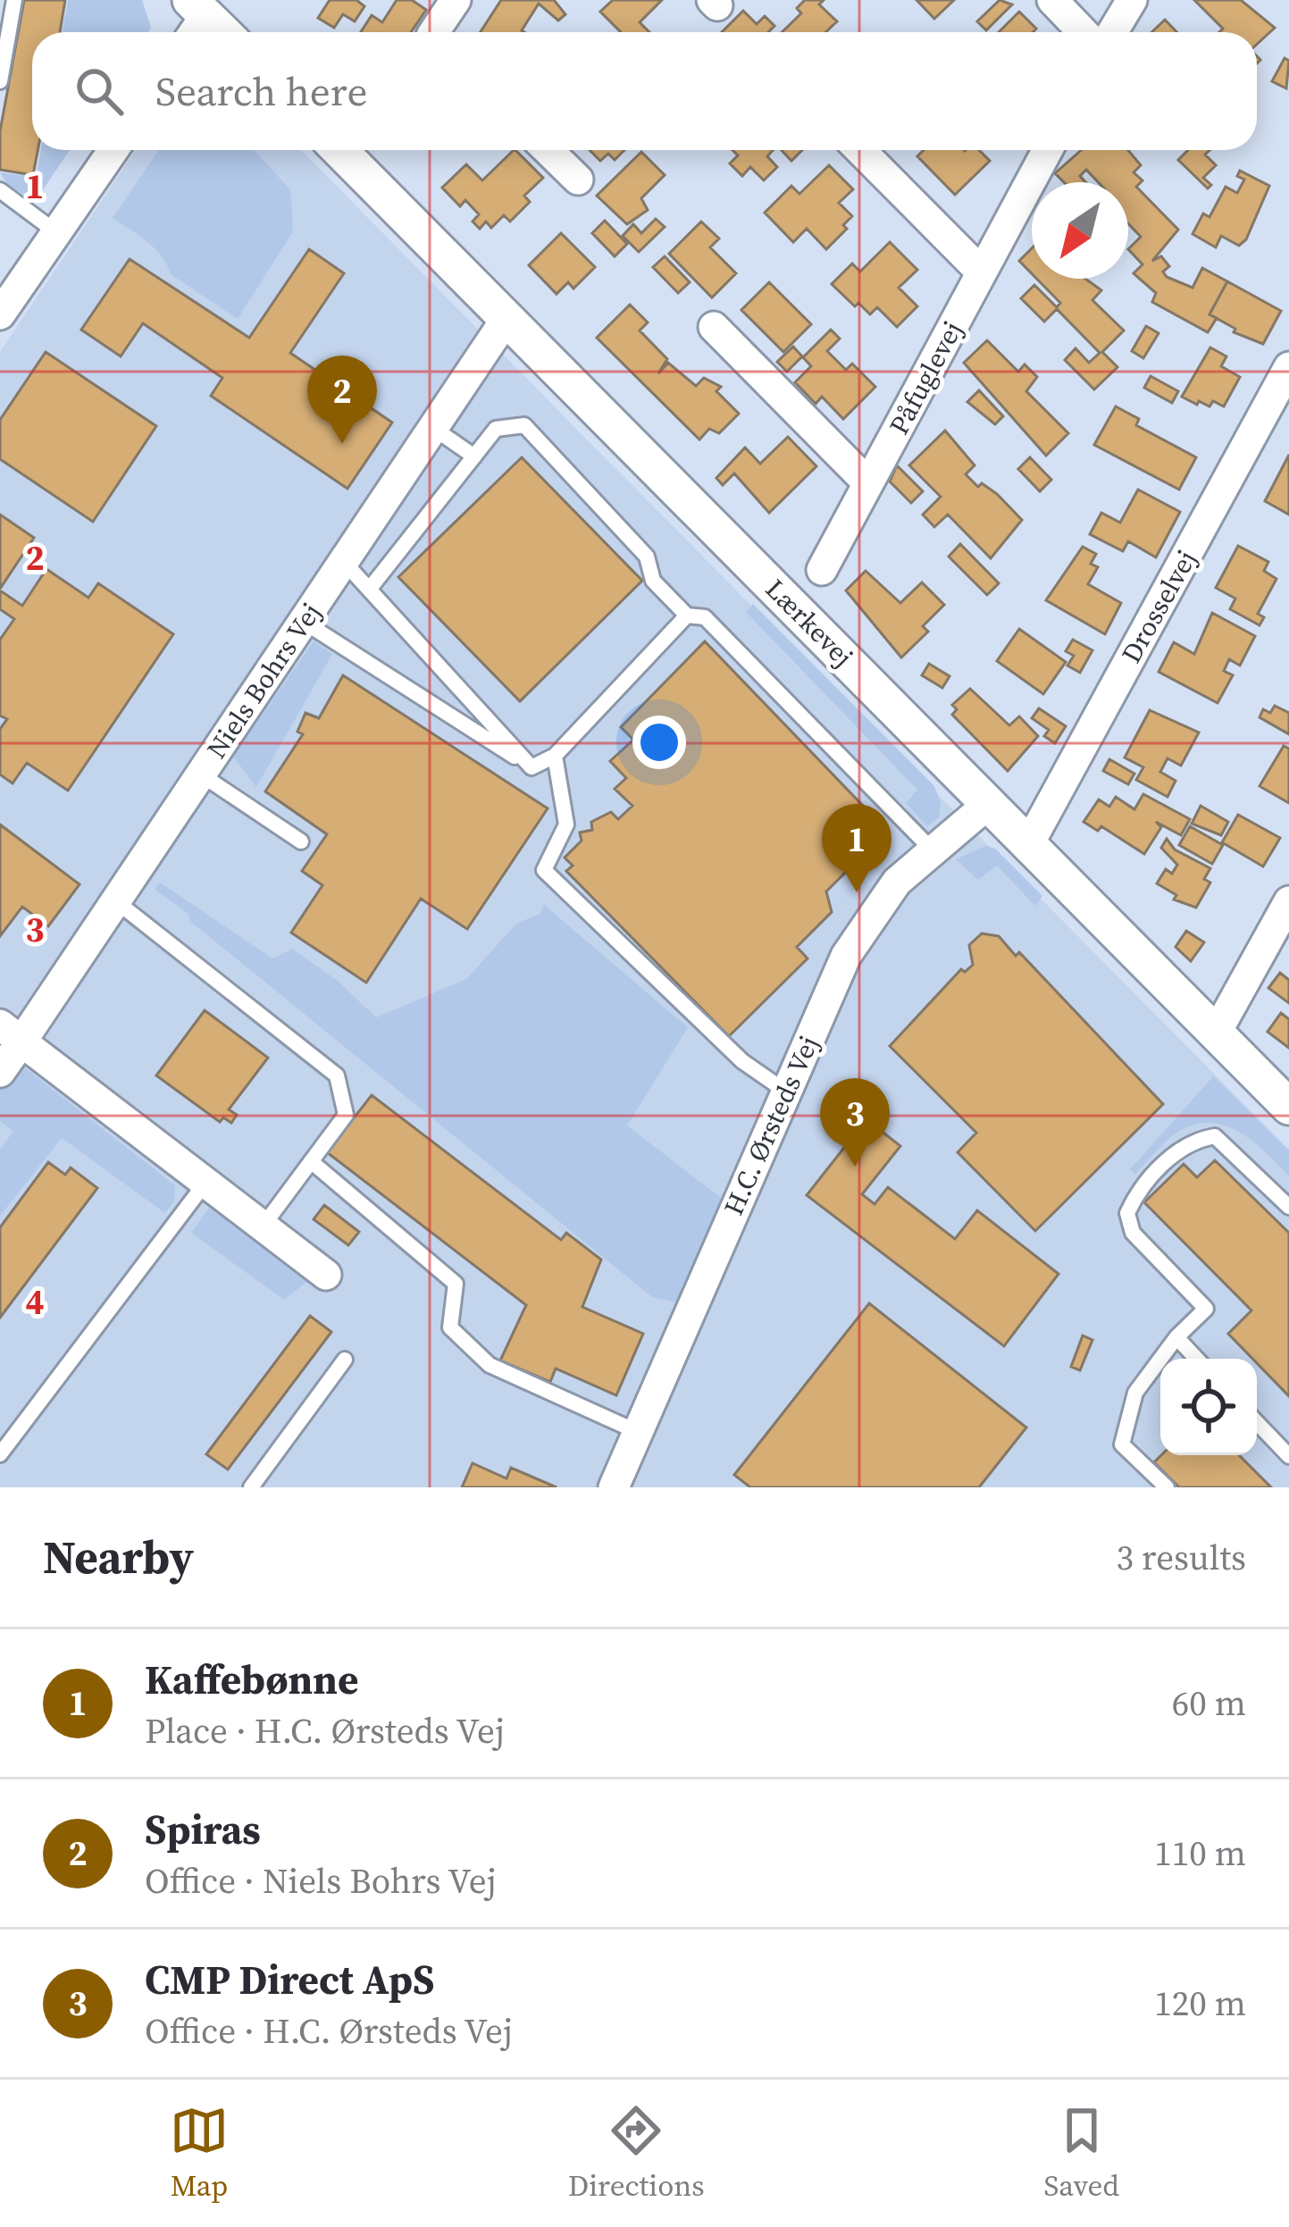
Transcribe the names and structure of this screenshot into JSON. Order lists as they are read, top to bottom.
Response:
{
  "streets": {
    "street": [
      "Påfuglevej",
      "Drosselvej",
      "Lærkevej",
      "Niels Bohrs Vej",
      "H.C. Ørsteds Vej"
    ]
  },
  "crossings": [
    ["Drosselvej", "Lærkevej"],
    ["Lærkevej", "Niels Bohrs Vej"],
    ["Lærkevej", "H.C. Ørsteds Vej"]
  ],
  "north": "bottom left",
  "page": {
    "search": "Search here",
    "pins": ["2", "1", "3"],
    "heading": ["Nearby", "3 results"],
    "list": [
      {
        "mark": "1",
        "name": "Kaffebønne",
        "note": "Place · H.C. Ørsteds Vej",
        "value": "60 m"
      },
      {
        "mark": "2",
        "name": "Spiras",
        "note": "Office · Niels Bohrs Vej",
        "value": "110 m"
      },
      {
        "mark": "3",
        "name": "CMP Direct ApS",
        "note": "Office · H.C. Ørsteds Vej",
        "value": "120 m"
      }
    ],
    "nav": ["Map", "Directions", "Saved"]
  },
  "grid": {
    "rows": [
      "1",
      "2",
      "3",
      "4"
    ]
  }
}
